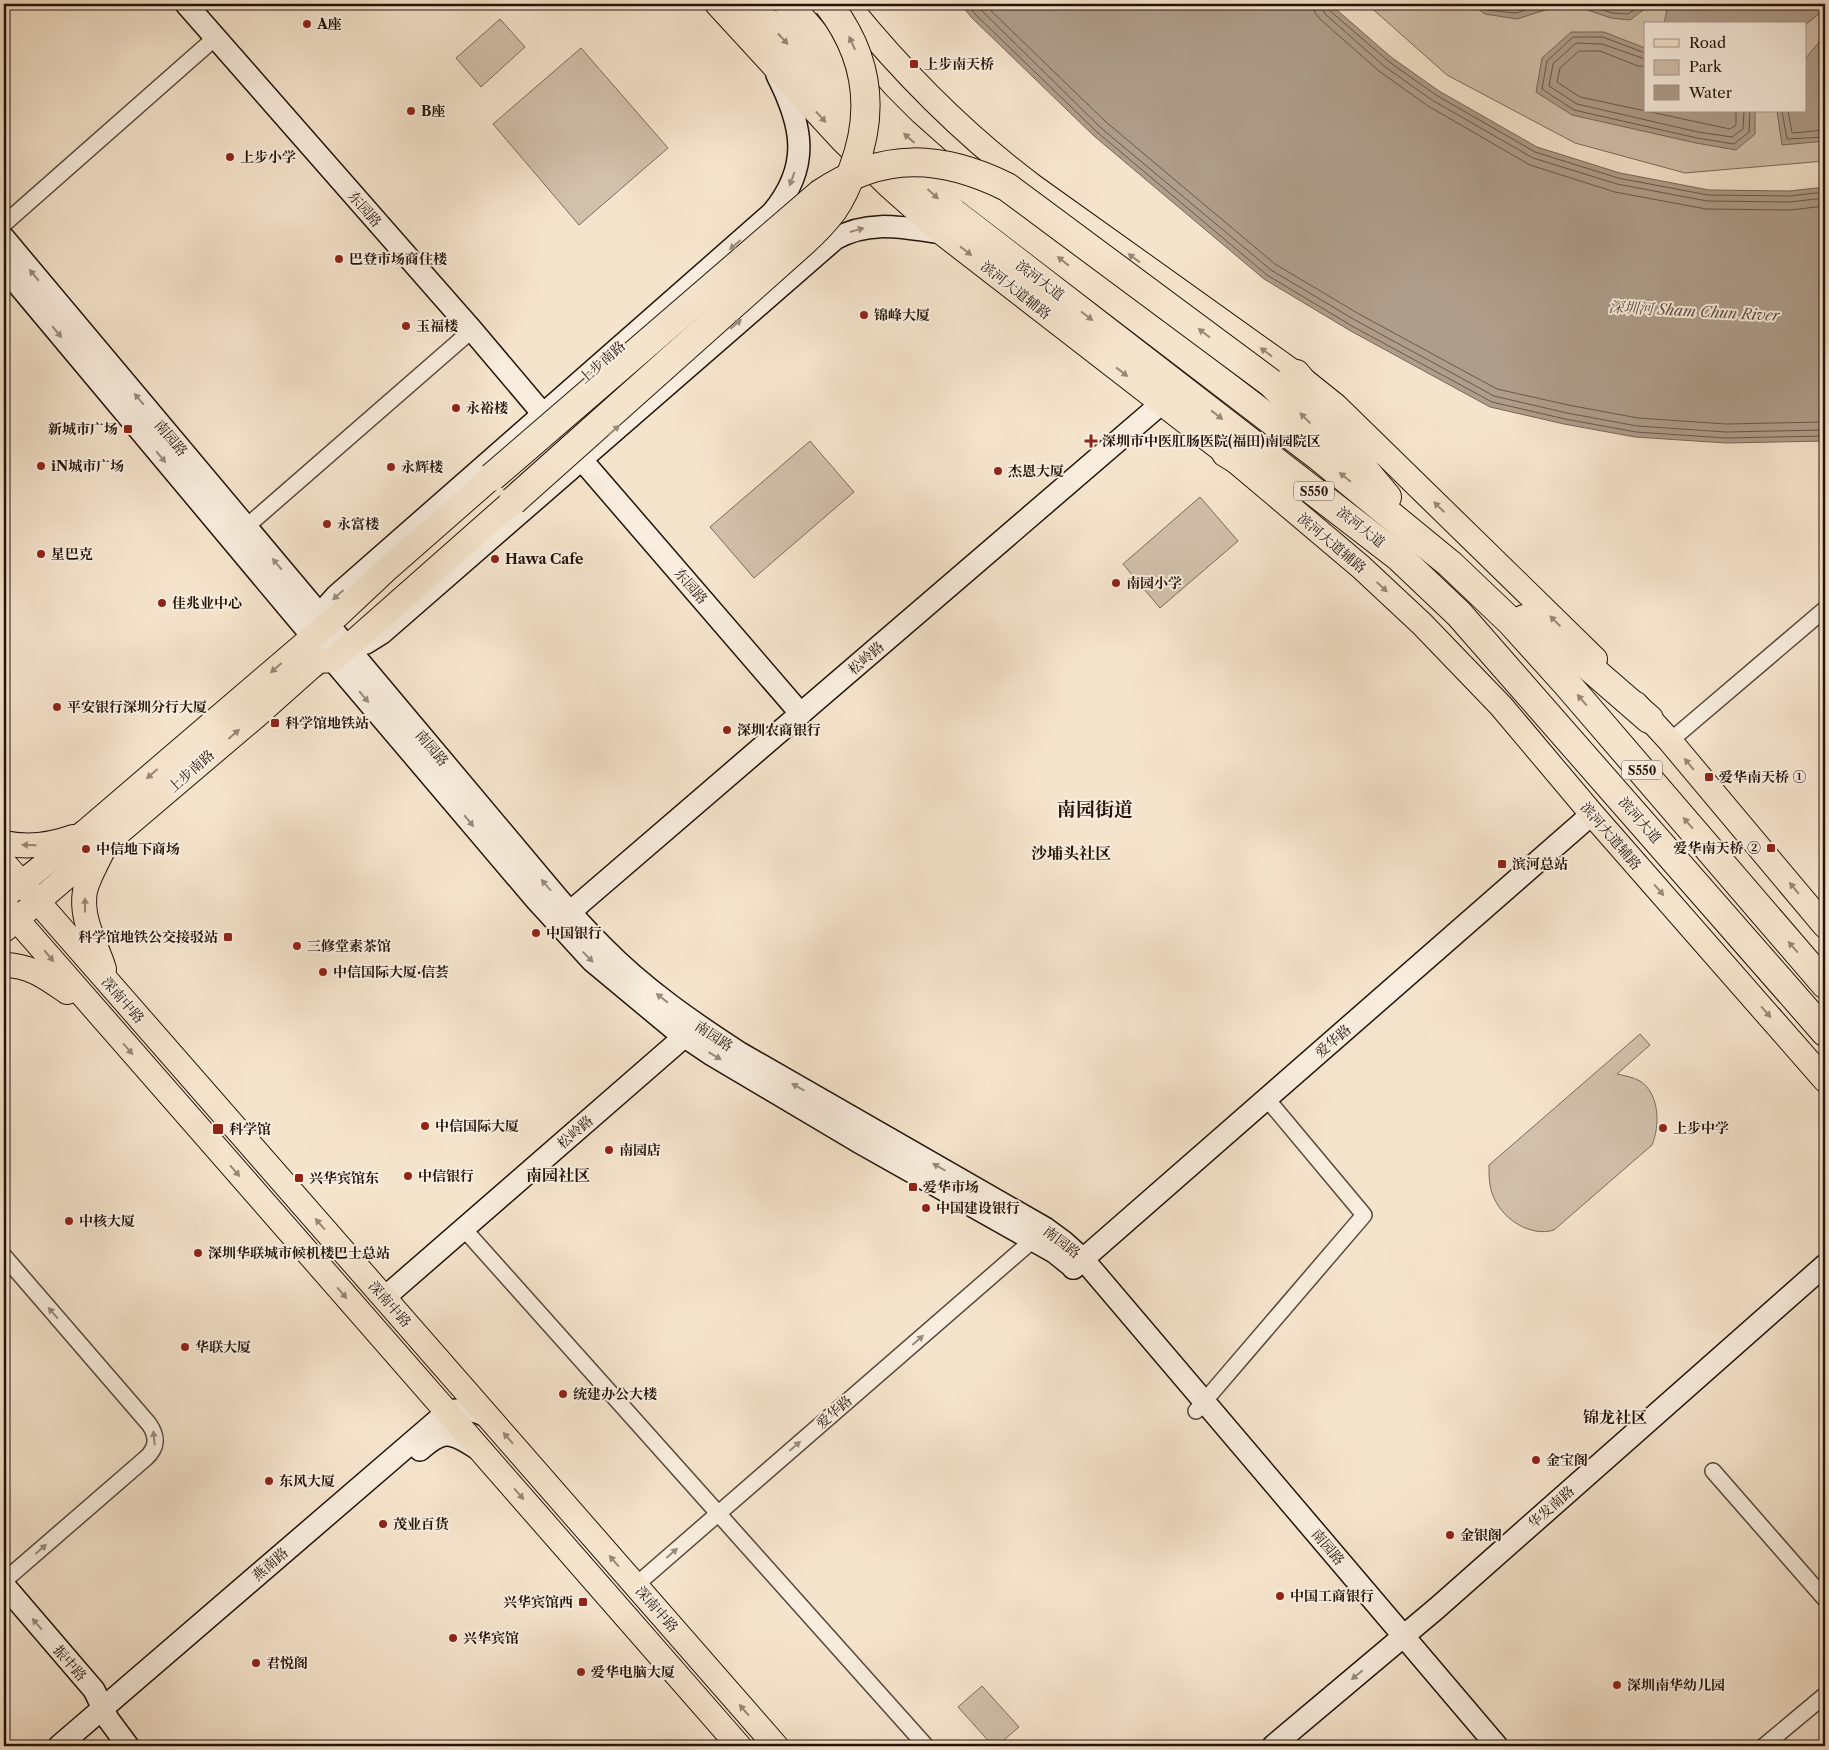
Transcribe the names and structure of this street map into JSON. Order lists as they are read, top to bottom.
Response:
{
  "streets": {
    "highway": ["滨河大道", "S550"],
    "main road": [
      "东园路",
      "滨河大道辅路",
      "上步南路",
      "南园路",
      "松岭路",
      "深南中路",
      "爱华路",
      "华发南路",
      "燕南路",
      "振中路"
    ]
  },
  "crossings": [
    ["东园路", "上步南路"],
    ["东园路", "松岭路"],
    ["滨河大道辅路", "上步南路"],
    ["滨河大道辅路", "松岭路"],
    ["滨河大道辅路", "爱华路"],
    ["上步南路", "南园路"],
    ["上步南路", "深南中路"],
    ["南园路", "松岭路"],
    ["南园路", "爱华路"],
    ["南园路", "华发南路"],
    ["松岭路", "深南中路"],
    ["深南中路", "爱华路"],
    ["深南中路", "燕南路"],
    ["燕南路", "振中路"]
  ],
  "one_way": ["爱华路", "振中路"],
  "districts": [
    "南园街道",
    "沙埔头社区",
    "南园社区",
    "锦龙社区"
  ],
  "water": ["深圳河 Sham Chun River"],
  "places": {
    "other": [
      "A座",
      "B座",
      "上步小学",
      "巴登市场商住楼",
      "锦峰大厦",
      "玉福楼",
      "永裕楼",
      "iN城市广场",
      "永辉楼",
      "杰恩大厦",
      "永富楼",
      "星巴克",
      "Hawa Cafe",
      "南园小学",
      "佳兆业中心",
      "平安银行深圳分行大厦",
      "深圳农商银行",
      "中信地下商场",
      "中国银行",
      "三修堂素茶馆",
      "中信国际大厦·信荟",
      "中信国际大厦",
      "上步中学",
      "南园店",
      "中信银行",
      "中国建设银行",
      "中核大厦",
      "深圳华联城市候机楼巴士总站",
      "华联大厦",
      "统建办公大楼",
      "金宝阁",
      "东风大厦",
      "茂业百货",
      "金银阁",
      "中国工商银行",
      "兴华宾馆",
      "君悦阁",
      "爱华电脑大厦",
      "深圳南华幼儿园"
    ],
    "transit": [
      "上步南天桥",
      "新城市广场",
      "科学馆地铁站",
      "爱华南天桥 ①",
      "爱华南天桥 ②",
      "滨河总站",
      "科学馆地铁公交接驳站",
      "科学馆",
      "兴华宾馆东",
      "爱华市场",
      "兴华宾馆西"
    ],
    "health": ["深圳市中医肛肠医院(福田)南园院区"]
  },
  "legend": ["Road", "Park", "Water"]
}
